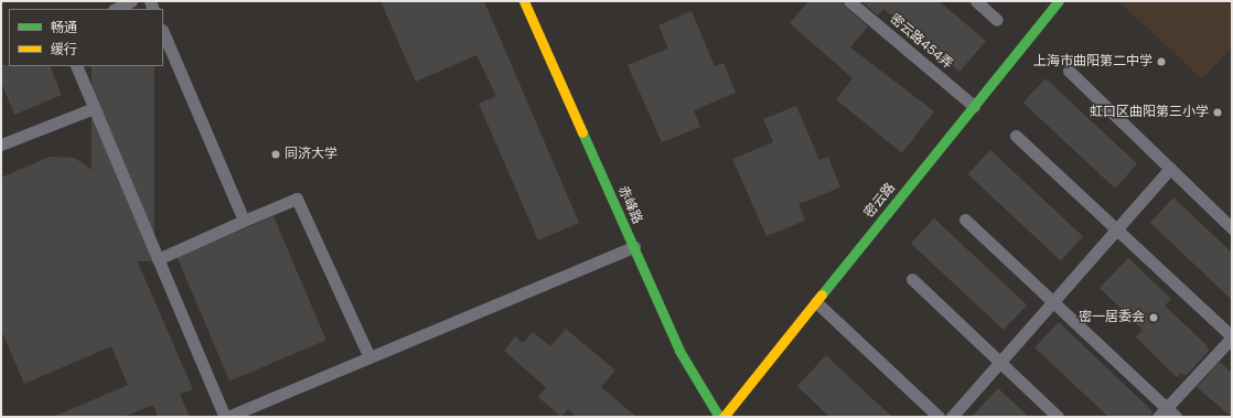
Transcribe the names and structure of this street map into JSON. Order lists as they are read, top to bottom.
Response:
{
  "streets": {
    "street": ["密云路", "赤峰路"],
    "lane": ["密云路454弄"]
  },
  "crossings": [
    ["密云路454弄", "密云路"]
  ],
  "places": [
    "上海市曲阳第二中学",
    "虹口区曲阳第三小学",
    "同济大学",
    "密一居委会"
  ],
  "legend": ["畅通", "缓行"]
}
